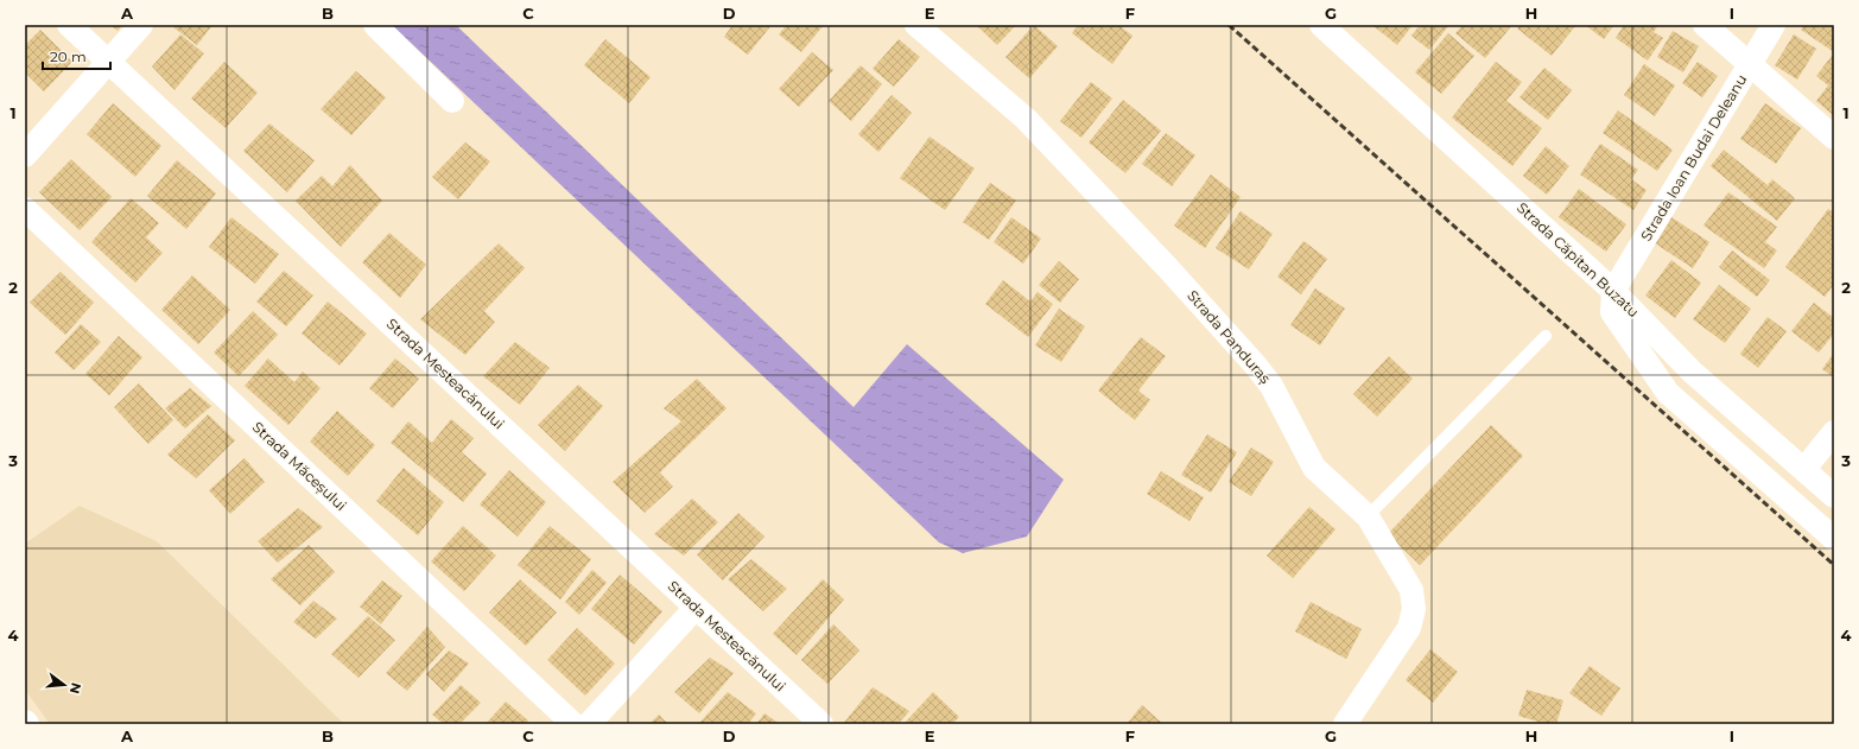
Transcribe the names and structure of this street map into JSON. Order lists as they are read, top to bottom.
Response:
{
  "streets": {
    "street": [
      "Strada Ioan Budai Deleanu",
      "Strada Căpitan Buzatu",
      "Strada Panduraș",
      "Strada Mesteacănului",
      "Strada Măceșului"
    ]
  },
  "crossings": [
    ["Strada Ioan Budai Deleanu", "Strada Căpitan Buzatu"]
  ],
  "scale_bar": "20 m",
  "north": "right",
  "grid": {
    "columns": [
      "A",
      "B",
      "C",
      "D",
      "E",
      "F",
      "G",
      "H",
      "I"
    ],
    "rows": [
      "1",
      "2",
      "3",
      "4"
    ]
  }
}
